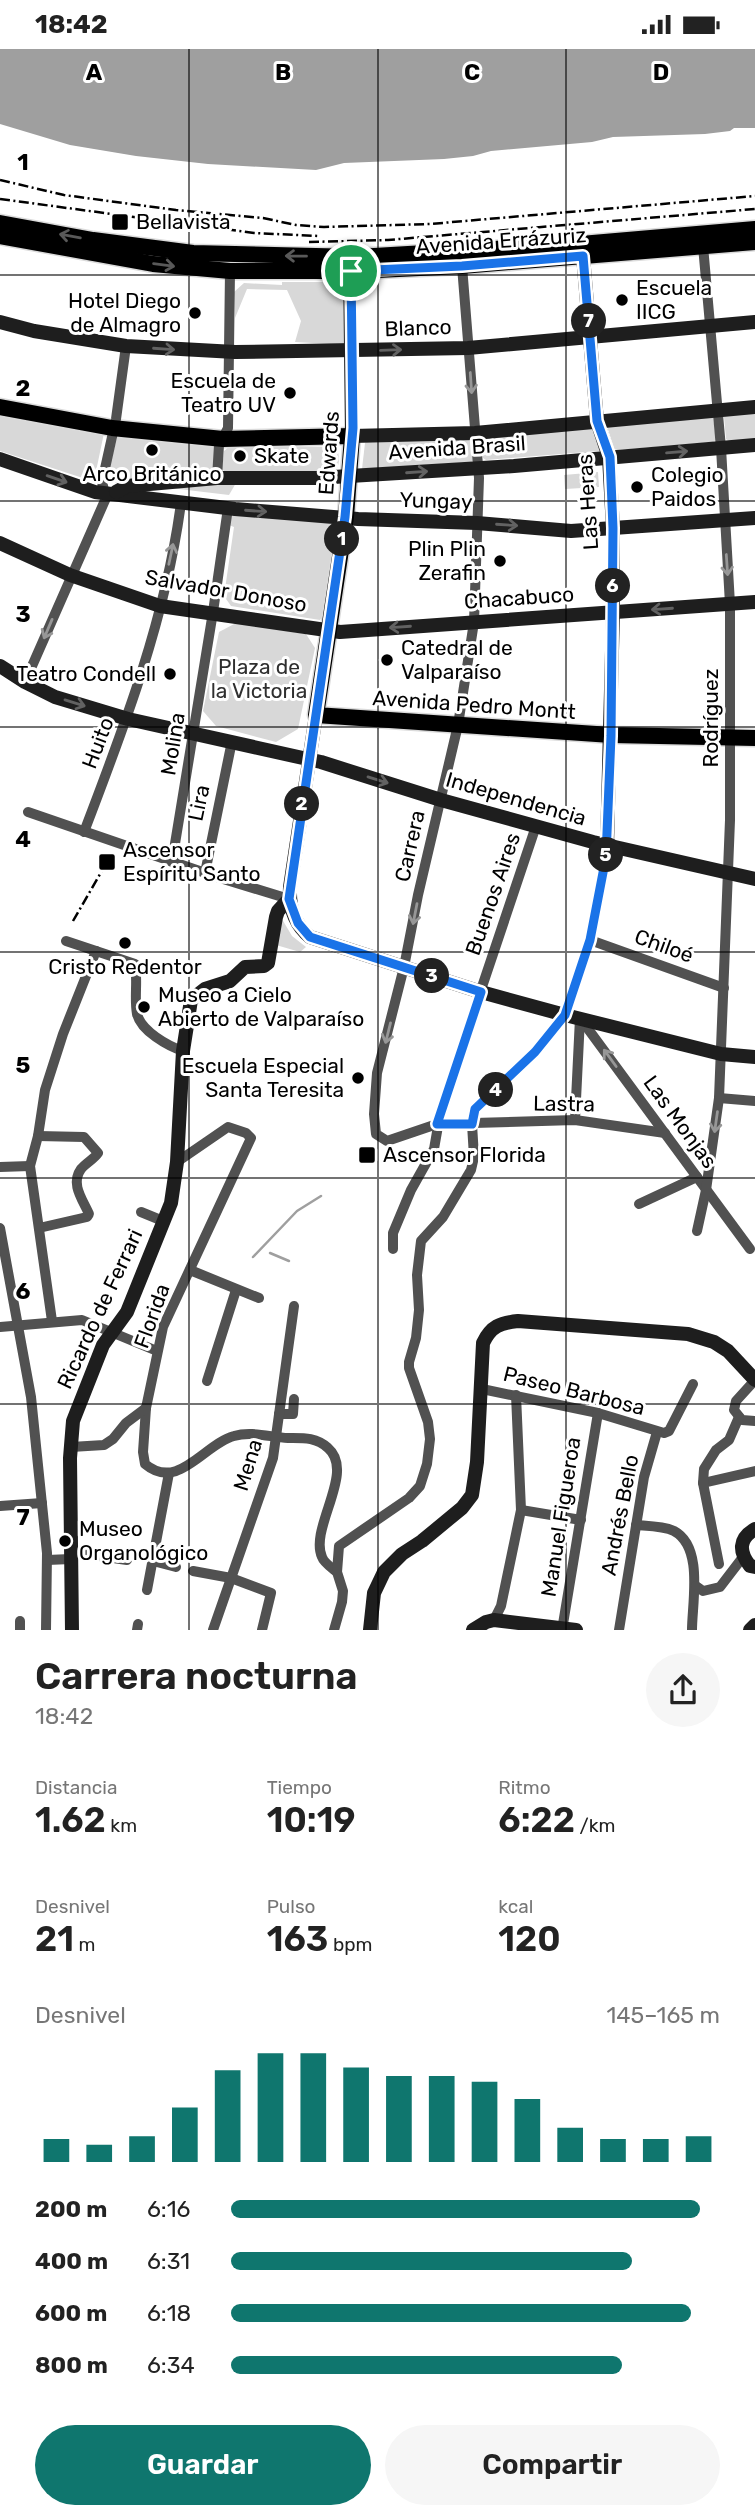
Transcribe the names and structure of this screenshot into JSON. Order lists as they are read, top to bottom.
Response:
{
  "streets": {
    "main road": [
      "Avenida Errázuriz",
      "Avenida Brasil",
      "Edwards",
      "Avenida Pedro Montt"
    ],
    "street": [
      "Blanco",
      "Yungay",
      "Las Heras",
      "Salvador Donoso",
      "Chacabuco",
      "Rodríguez",
      "Huito",
      "Molina",
      "Independencia",
      "Lira",
      "Carrera",
      "Buenos Aires",
      "Chiloé",
      "Lastra",
      "Las Monjas",
      "Ricardo de Ferrari",
      "Florida",
      "Paseo Barbosa",
      "Mena",
      "Andrés Bello",
      "Manuel Figueroa"
    ]
  },
  "crossings": [
    ["Avenida Errázuriz", "Edwards"],
    ["Avenida Errázuriz", "Las Heras"],
    ["Avenida Errázuriz", "Rodríguez"],
    ["Avenida Errázuriz", "Carrera"],
    ["Blanco", "Edwards"],
    ["Blanco", "Las Heras"],
    ["Blanco", "Rodríguez"],
    ["Blanco", "Carrera"],
    ["Avenida Brasil", "Edwards"],
    ["Avenida Brasil", "Yungay"],
    ["Avenida Brasil", "Las Heras"],
    ["Avenida Brasil", "Rodríguez"],
    ["Avenida Brasil", "Carrera"],
    ["Edwards", "Yungay"],
    ["Edwards", "Salvador Donoso"],
    ["Edwards", "Chacabuco"],
    ["Edwards", "Avenida Pedro Montt"],
    ["Edwards", "Independencia"],
    ["Edwards", "Ricardo de Ferrari"],
    ["Yungay", "Las Heras"],
    ["Yungay", "Rodríguez"],
    ["Yungay", "Huito"],
    ["Yungay", "Molina"],
    ["Yungay", "Carrera"],
    ["Las Heras", "Chacabuco"],
    ["Las Heras", "Avenida Pedro Montt"],
    ["Las Heras", "Independencia"],
    ["Las Heras", "Chiloé"],
    ["Las Heras", "Lastra"],
    ["Las Heras", "Las Monjas"],
    ["Salvador Donoso", "Chacabuco"],
    ["Salvador Donoso", "Huito"],
    ["Salvador Donoso", "Molina"],
    ["Chacabuco", "Rodríguez"],
    ["Chacabuco", "Carrera"],
    ["Avenida Pedro Montt", "Rodríguez"],
    ["Avenida Pedro Montt", "Carrera"],
    ["Rodríguez", "Independencia"],
    ["Rodríguez", "Chiloé"],
    ["Rodríguez", "Las Monjas"],
    ["Huito", "Independencia"],
    ["Molina", "Independencia"],
    ["Independencia", "Lira"],
    ["Independencia", "Carrera"],
    ["Independencia", "Buenos Aires"],
    ["Carrera", "Lastra"],
    ["Buenos Aires", "Lastra"],
    ["Lastra", "Las Monjas"],
    ["Ricardo de Ferrari", "Florida"],
    ["Paseo Barbosa", "Andrés Bello"],
    ["Paseo Barbosa", "Manuel Figueroa"]
  ],
  "one_way": [
    "Yungay",
    "Chacabuco",
    "Carrera",
    "Las Monjas"
  ],
  "parks": ["Plaza de la Victoria"],
  "places": {
    "transit": ["Bellavista", "Ascensor Espíritu Santo", "Ascensor Florida"],
    "other": [
      "Escuela IICG",
      "Hotel Diego de Almagro",
      "Escuela de Teatro UV",
      "Arco Británico",
      "Skate",
      "Colegio Paidos",
      "Plin Plin Zerafin",
      "Catedral de Valparaíso",
      "Teatro Condell",
      "Cristo Redentor",
      "Museo a Cielo Abierto de Valparaíso",
      "Escuela Especial Santa Teresita",
      "Museo Organológico"
    ]
  },
  "page": {
    "status": "18:42",
    "pins": [
      "7",
      "1",
      "6",
      "2",
      "5",
      "3",
      "4"
    ],
    "heading": ["Carrera nocturna", "18:42"],
    "stats": [
      ["Distancia", "1.62 km"],
      ["Tiempo", "10:19"],
      ["Ritmo", "6:22 /km"],
      ["Desnivel", "21 m"],
      ["Pulso", "163 bpm"],
      ["kcal", "120"]
    ],
    "chart": ["Desnivel", "145–165 m"],
    "list": [
      {
        "name": "200 m",
        "note": "6:16"
      },
      {
        "name": "400 m",
        "note": "6:31"
      },
      {
        "name": "600 m",
        "note": "6:18"
      },
      {
        "name": "800 m",
        "note": "6:34"
      }
    ],
    "buttons": ["Guardar", "Compartir"]
  },
  "grid": {
    "columns": [
      "A",
      "B",
      "C",
      "D"
    ],
    "rows": [
      "1",
      "2",
      "3",
      "4",
      "5",
      "6",
      "7"
    ]
  }
}
